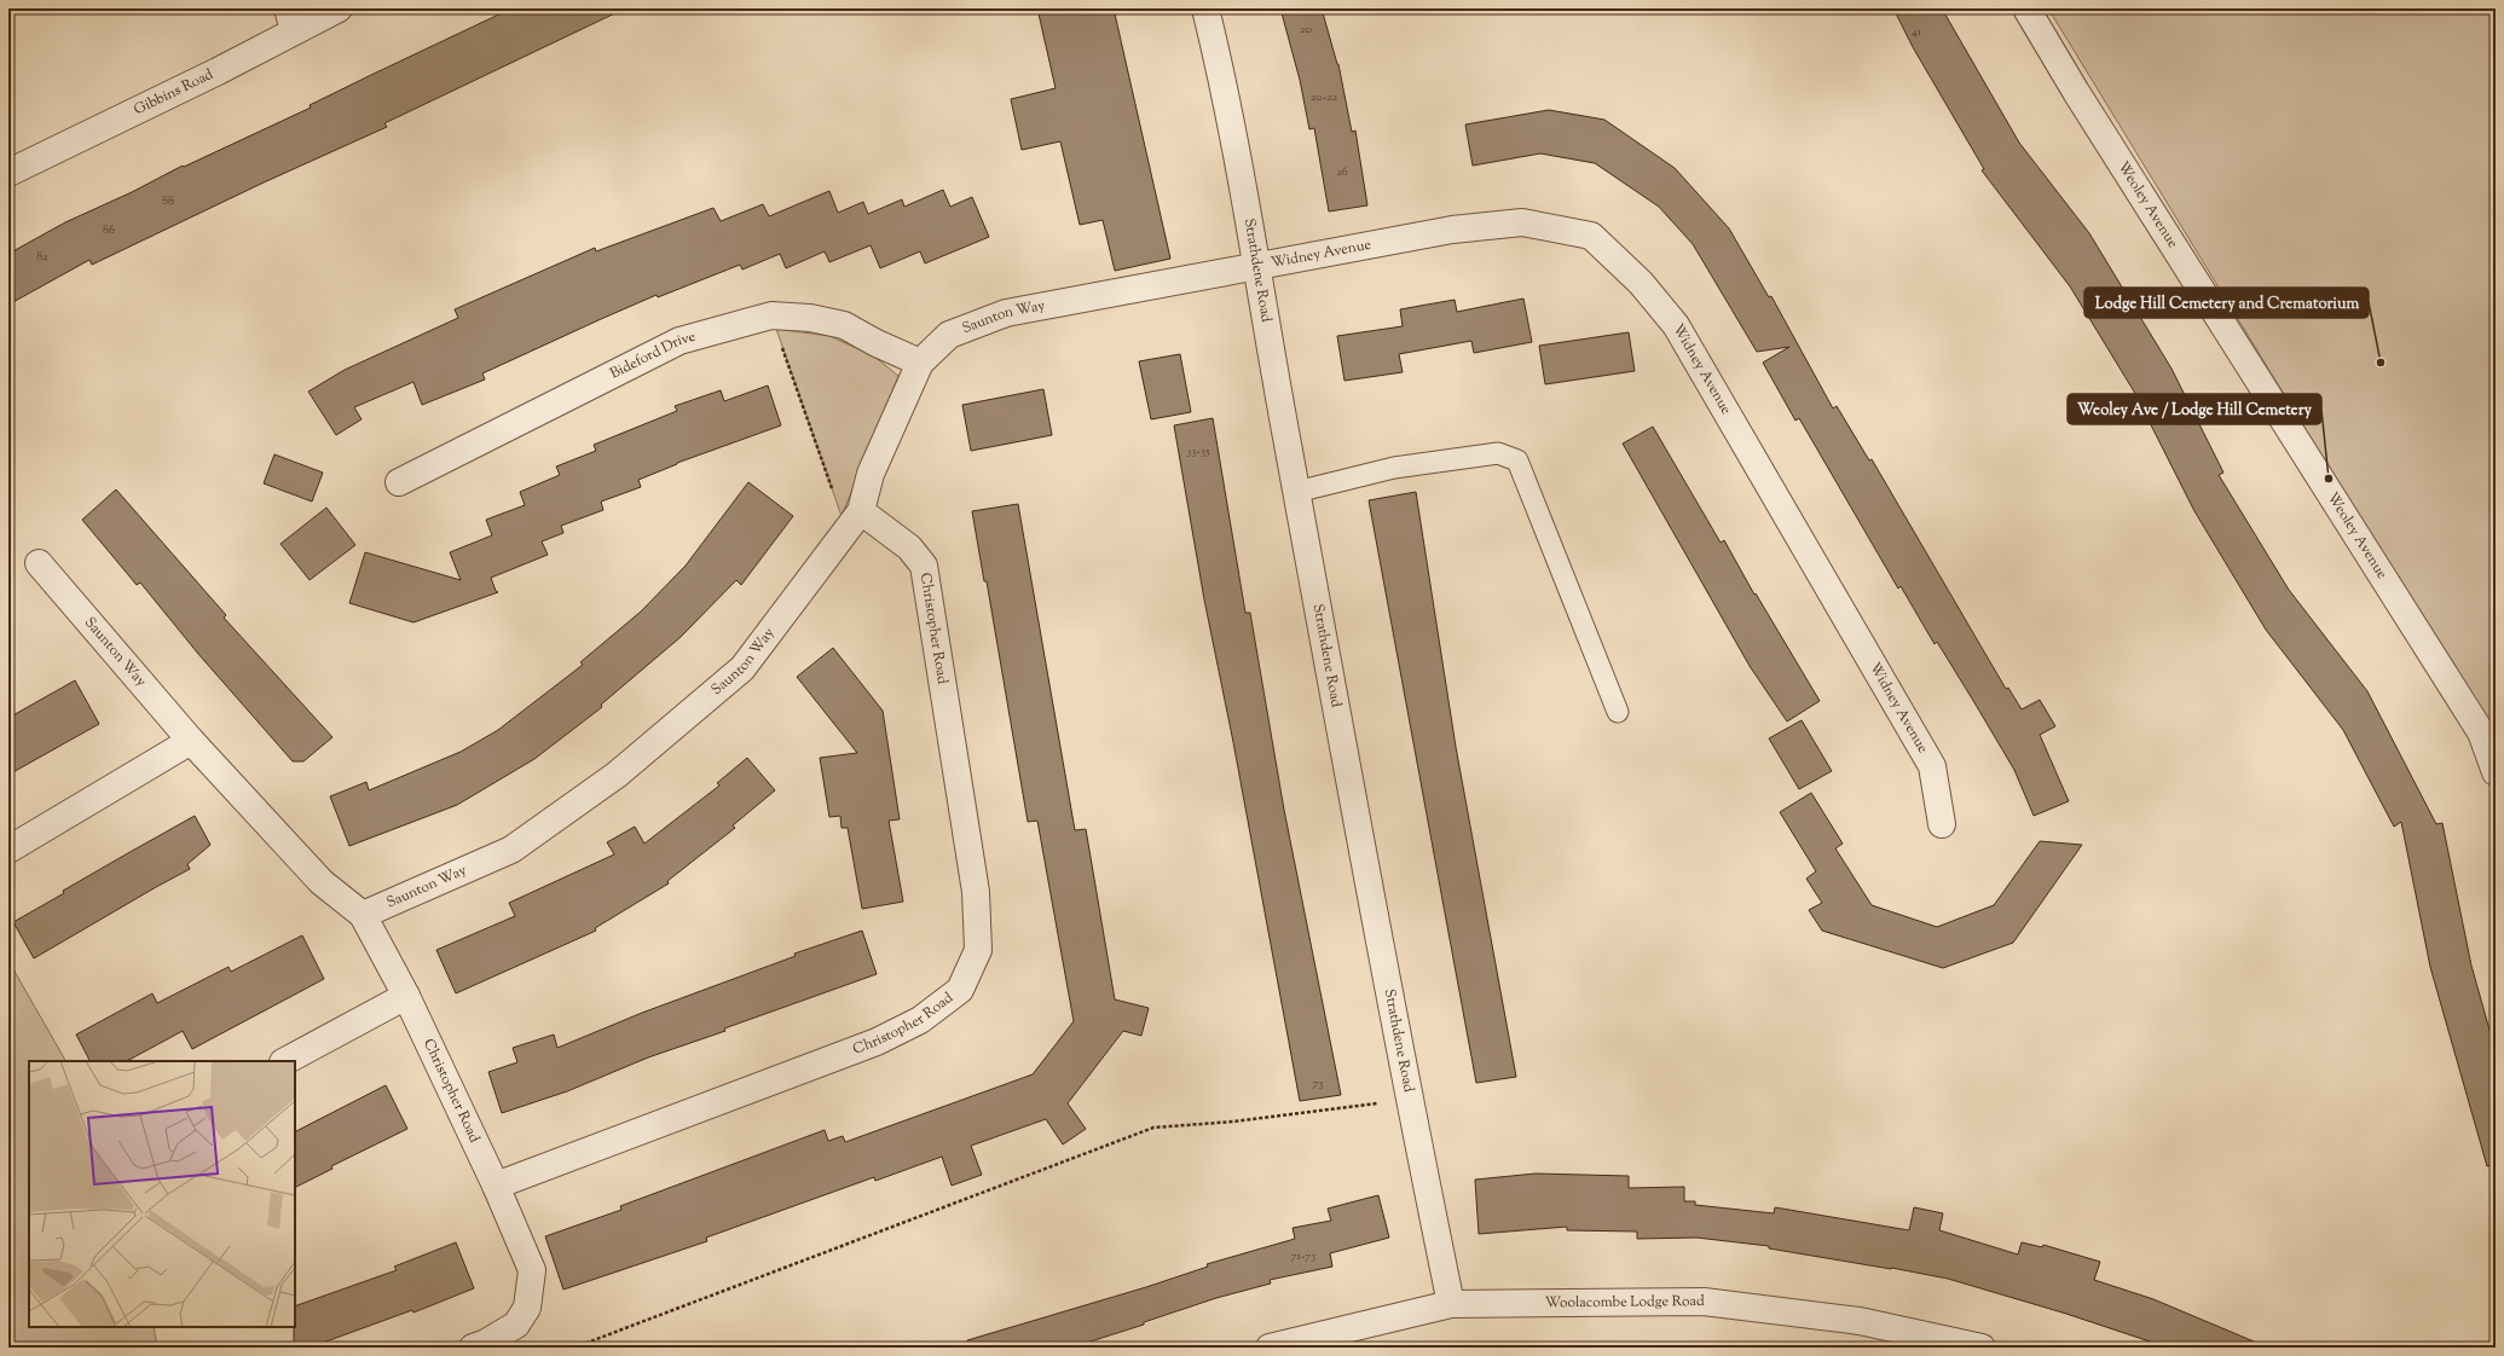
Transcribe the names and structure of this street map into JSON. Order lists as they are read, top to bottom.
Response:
{
  "streets": {
    "street": [
      "Gibbins Road",
      "Weoley Avenue",
      "Widney Avenue",
      "Strathdene Road",
      "Saunton Way",
      "Bideford Drive",
      "Christopher Road",
      "Woolacombe Lodge Road"
    ]
  },
  "crossings": [
    ["Widney Avenue", "Strathdene Road"],
    ["Widney Avenue", "Saunton Way"],
    ["Strathdene Road", "Saunton Way"],
    ["Strathdene Road", "Woolacombe Lodge Road"],
    ["Saunton Way", "Bideford Drive"],
    ["Saunton Way", "Christopher Road"]
  ],
  "places": ["Lodge Hill Cemetery and Crematorium", "Weoley Ave / Lodge Hill Cemetery"],
  "house_numbers": [
    "20",
    "41",
    "20-22",
    "26",
    "88",
    "86",
    "82",
    "33-35",
    "73",
    "71-73"
  ]
}
